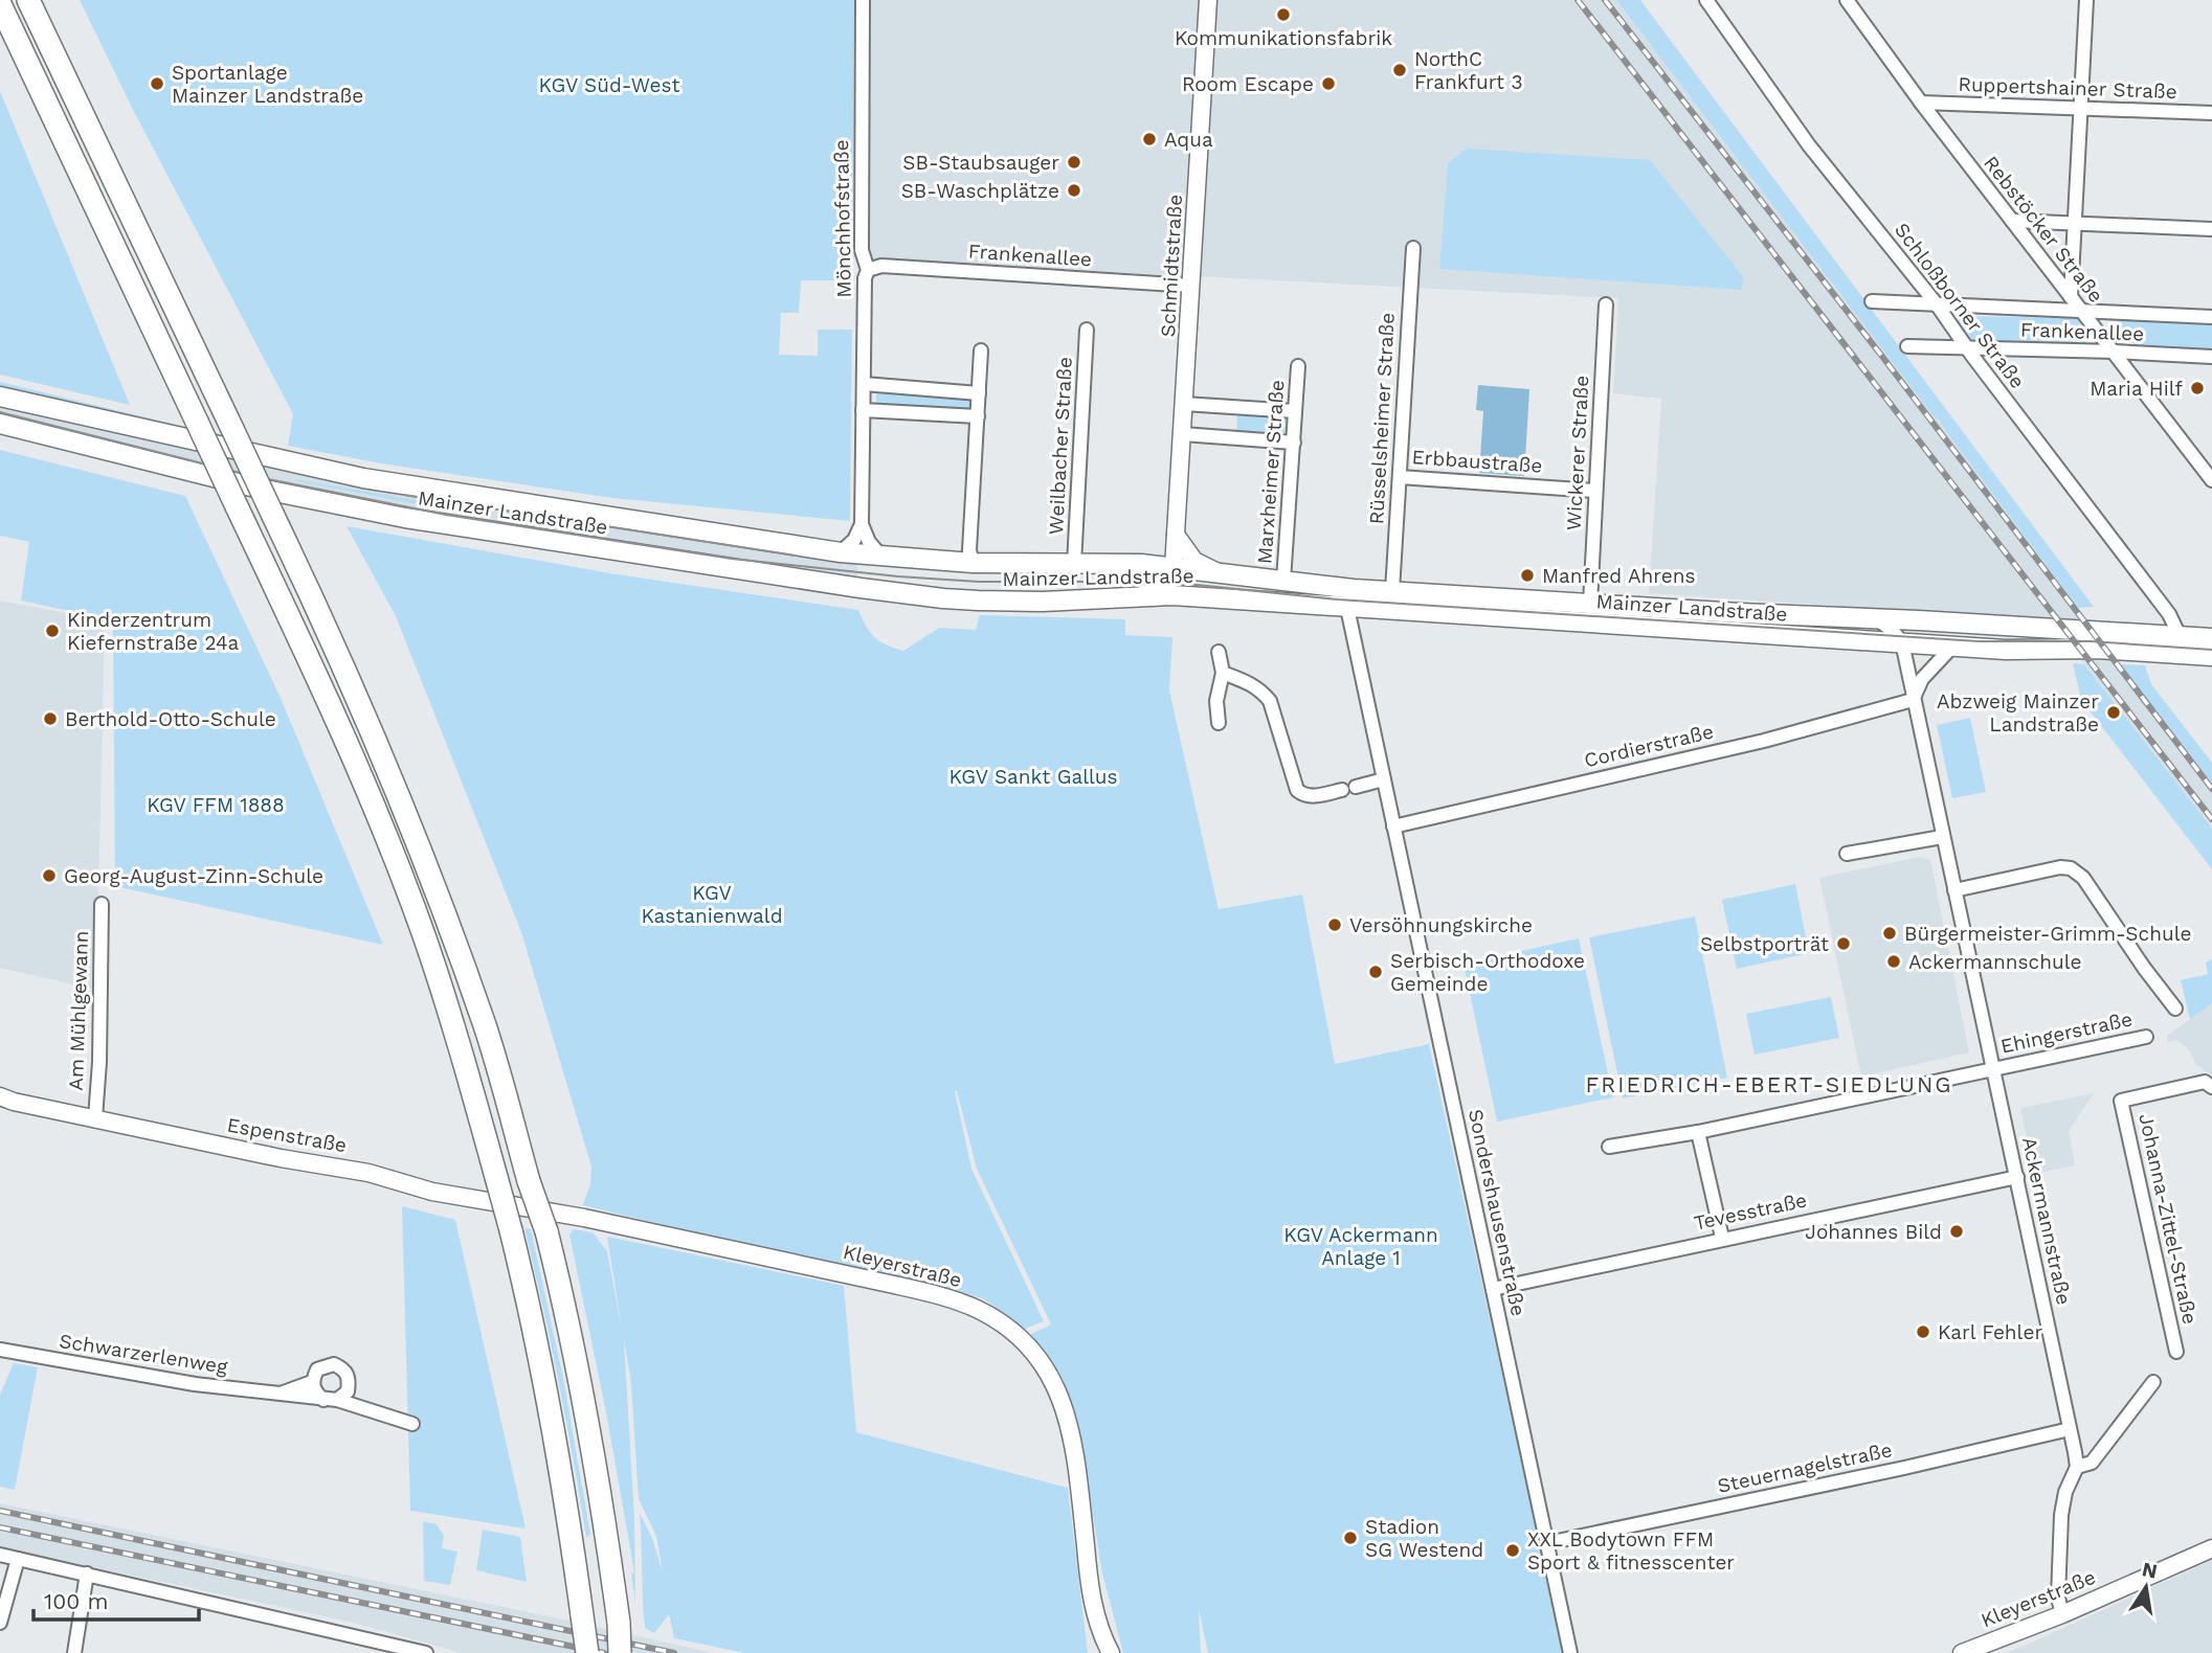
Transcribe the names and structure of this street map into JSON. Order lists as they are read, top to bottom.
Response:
{
  "streets": {
    "main road": ["Mainzer Landstraße"],
    "street": [
      "Ruppertshainer Straße",
      "Mönchhofstraße",
      "Rebstöcker Straße",
      "Frankenallee",
      "Schmidtstraße",
      "Schloßborner Straße",
      "Rüsselsheimer Straße",
      "Weilbacher Straße",
      "Wickerer Straße",
      "Erbbaustraße",
      "Marxheimer Straße",
      "Cordierstraße",
      "Am Mühlgewann",
      "Ehingerstraße",
      "Espenstraße",
      "Tevesstraße",
      "Sondershausenstraße",
      "Johanna-Zittel-Straße",
      "Ackermannstraße",
      "Kleyerstraße",
      "Schwarzerlenweg",
      "Steuernagelstraße"
    ]
  },
  "crossings": [
    ["Ruppertshainer Straße", "Rebstöcker Straße"],
    ["Mönchhofstraße", "Frankenallee"],
    ["Rebstöcker Straße", "Frankenallee"],
    ["Frankenallee", "Schmidtstraße"],
    ["Frankenallee", "Schloßborner Straße"],
    ["Schmidtstraße", "Mainzer Landstraße"],
    ["Schloßborner Straße", "Mainzer Landstraße"],
    ["Rüsselsheimer Straße", "Erbbaustraße"],
    ["Rüsselsheimer Straße", "Mainzer Landstraße"],
    ["Weilbacher Straße", "Mainzer Landstraße"],
    ["Wickerer Straße", "Erbbaustraße"],
    ["Wickerer Straße", "Mainzer Landstraße"],
    ["Marxheimer Straße", "Mainzer Landstraße"],
    ["Mainzer Landstraße", "Sondershausenstraße"],
    ["Mainzer Landstraße", "Ackermannstraße"],
    ["Cordierstraße", "Sondershausenstraße"],
    ["Cordierstraße", "Ackermannstraße"],
    ["Am Mühlgewann", "Espenstraße"],
    ["Ehingerstraße", "Ackermannstraße"],
    ["Espenstraße", "Kleyerstraße"],
    ["Tevesstraße", "Sondershausenstraße"],
    ["Tevesstraße", "Ackermannstraße"],
    ["Sondershausenstraße", "Steuernagelstraße"],
    ["Ackermannstraße", "Steuernagelstraße"]
  ],
  "districts": ["FRIEDRICH-EBERT-SIEDLUNG"],
  "parks": [
    "KGV Süd-West",
    "KGV Sankt Gallus",
    "KGV FFM 1888",
    "KGV Kastanienwald",
    "KGV Ackermann Anlage 1"
  ],
  "places": [
    "Kommunikationsfabrik",
    "NorthC Frankfurt 3",
    "Sportanlage Mainzer Landstraße",
    "Room Escape",
    "Aqua",
    "SB-Staubsauger",
    "SB-Waschplätze",
    "Maria Hilf",
    "Manfred Ahrens",
    "Kinderzentrum Kiefernstraße 24a",
    "Abzweig Mainzer Landstraße",
    "Berthold-Otto-Schule",
    "Georg-August-Zinn-Schule",
    "Versöhnungskirche",
    "Bürgermeister-Grimm-Schule",
    "Selbstporträt",
    "Ackermannschule",
    "Serbisch-Orthodoxe Gemeinde",
    "Johannes Bild",
    "Karl Fehler",
    "Stadion SG Westend",
    "XXL Bodytown FFM Sport & fitnesscenter"
  ],
  "scale_bar": "100 m",
  "north": "top"
}
